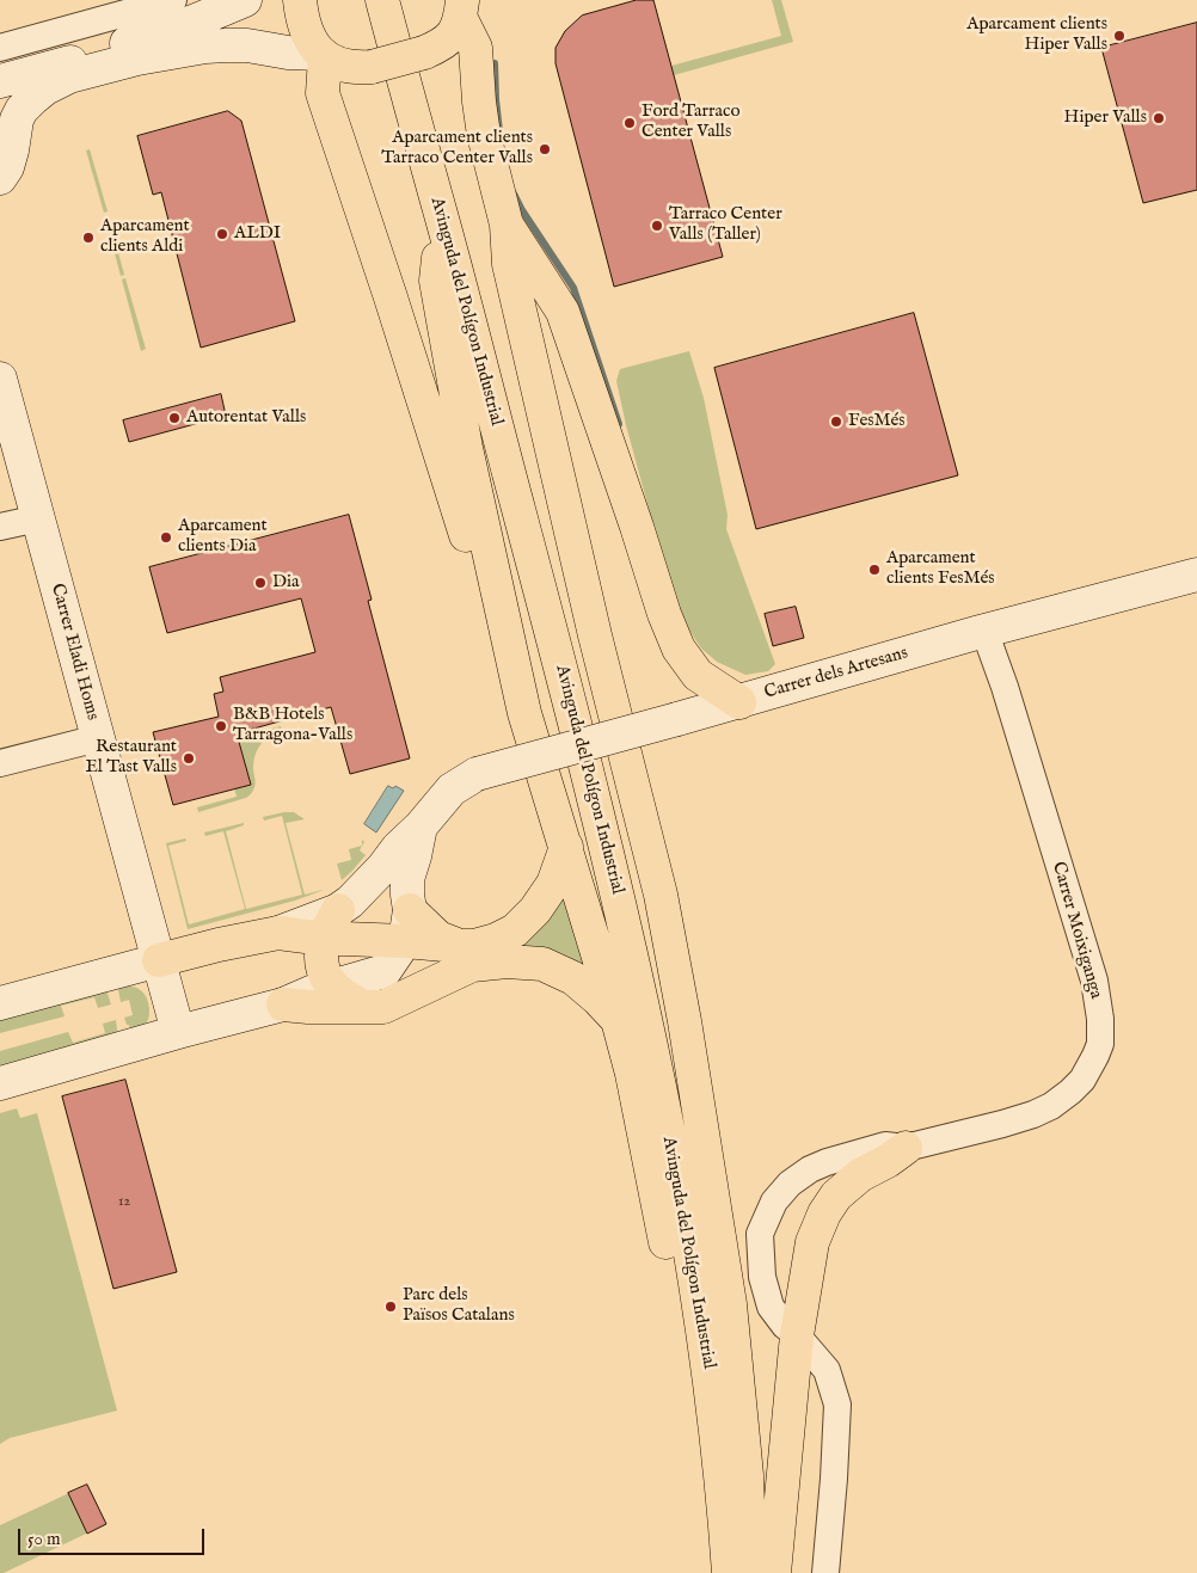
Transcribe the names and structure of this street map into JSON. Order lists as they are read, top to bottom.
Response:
{
  "streets": {
    "main road": ["Avinguda del Polígon Industrial"],
    "street": ["Carrer Eladi Homs", "Carrer dels Artesans", "Carrer Moixiganga"]
  },
  "crossings": [
    ["Carrer dels Artesans", "Carrer Moixiganga"]
  ],
  "places": [
    "Aparcament clients Hiper Valls",
    "Hiper Valls",
    "Ford Tarraco Center Valls",
    "Aparcament clients Tarraco Center Valls",
    "Tarraco Center Valls (Taller)",
    "ALDI",
    "Aparcament clients Aldi",
    "Autorentat Valls",
    "FesMés",
    "Aparcament clients Dia",
    "Aparcament clients FesMés",
    "Dia",
    "B&B Hotels Tarragona-Valls",
    "Restaurant El Tast Valls",
    "Parc dels Països Catalans"
  ],
  "house_numbers": ["12"],
  "scale_bar": "50 m"
}
